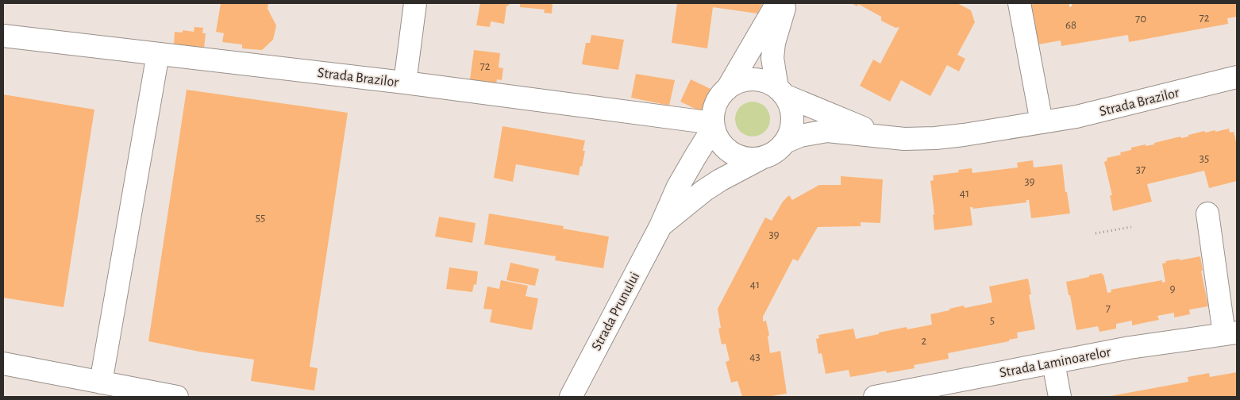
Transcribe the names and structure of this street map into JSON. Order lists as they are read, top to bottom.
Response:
{
  "streets": {
    "street": ["Strada Brazilor", "Strada Prunului", "Strada Laminoarelor"]
  },
  "crossings": [
    ["Strada Brazilor", "Strada Prunului"]
  ],
  "house_numbers": [
    "72",
    "70",
    "68",
    "72",
    "35",
    "37",
    "39",
    "41",
    "55",
    "39",
    "41",
    "9",
    "7",
    "5",
    "2",
    "43"
  ]
}
